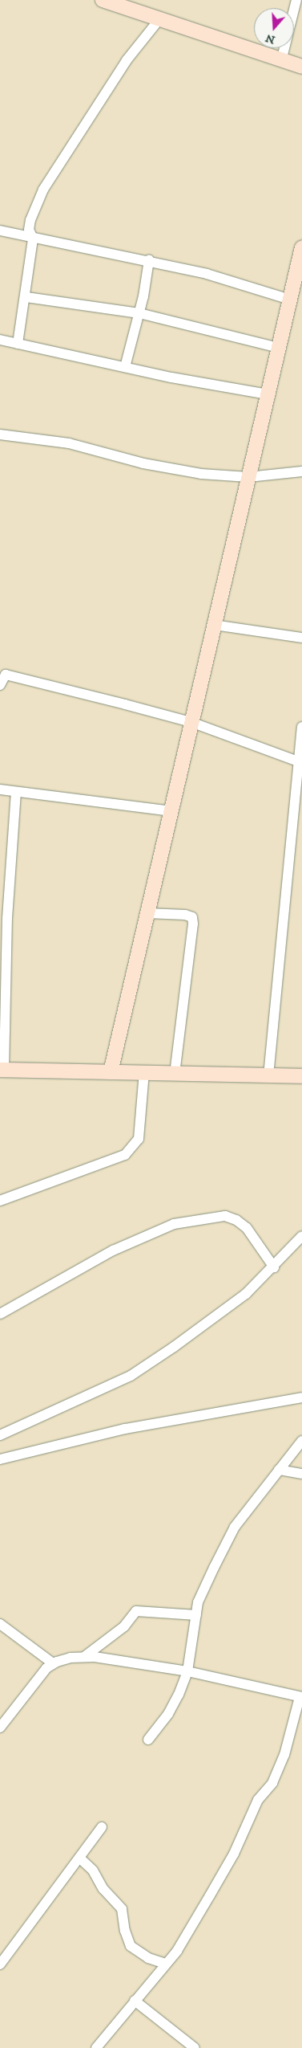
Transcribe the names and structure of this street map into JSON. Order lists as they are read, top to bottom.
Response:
{
  "north": "bottom"
}
